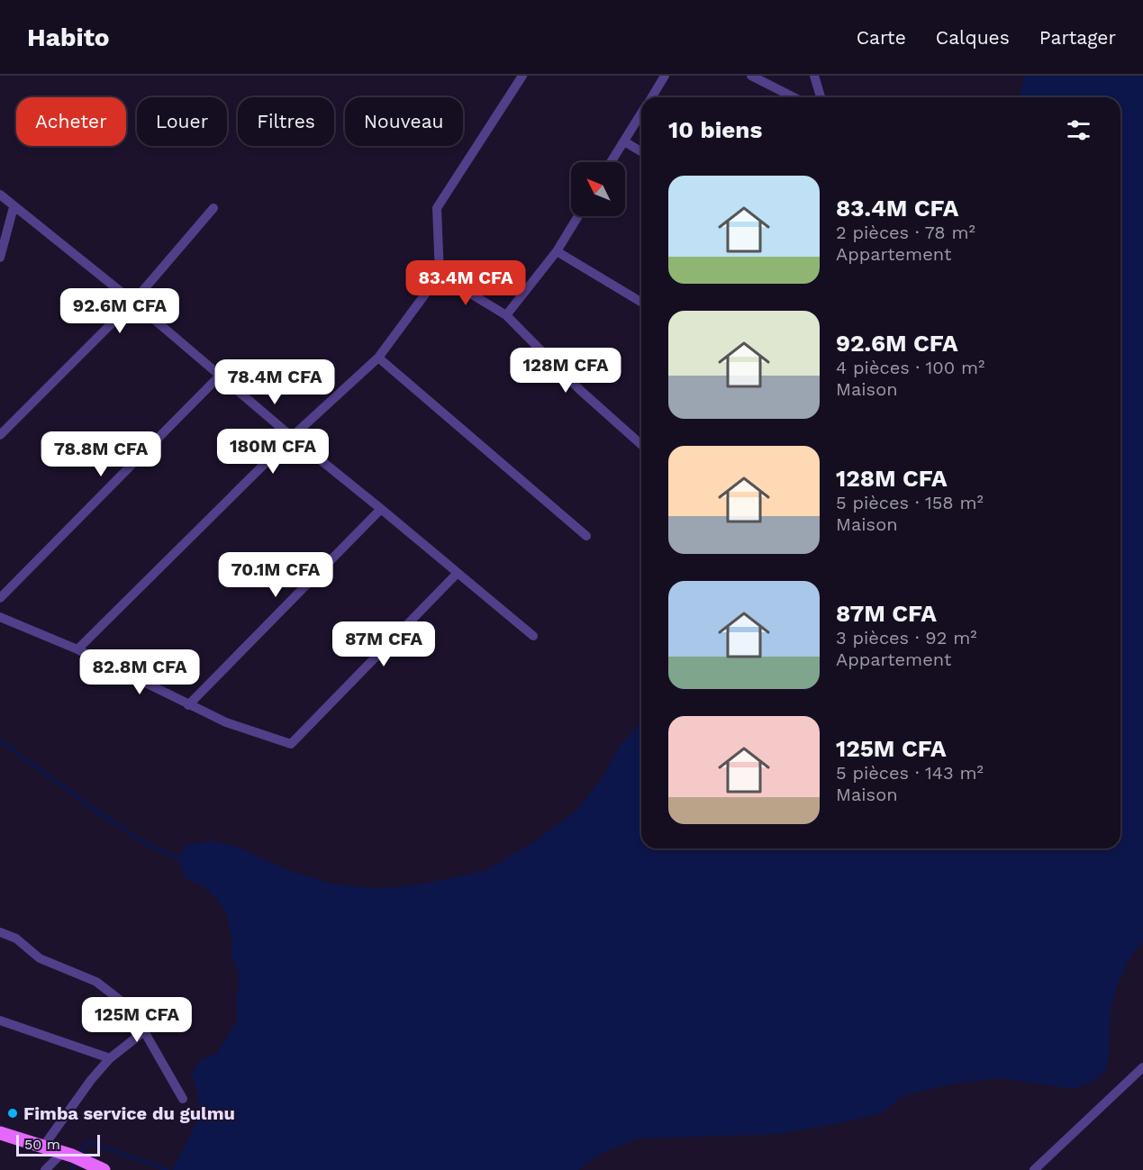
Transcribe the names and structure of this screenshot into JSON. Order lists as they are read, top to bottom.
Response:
{
  "places": ["Fimba service du gulmu"],
  "scale_bar": "50 m",
  "north": "top left",
  "page": {
    "header": "Habito",
    "nav": ["Carte", "Calques", "Partager"],
    "chip": [
      "Acheter",
      "Louer",
      "Filtres",
      "Nouveau"
    ],
    "heading": "10 biens",
    "list": [
      {
        "name": "83.4M CFA",
        "note": "2 pièces · 78 m² · Appartement"
      },
      {
        "name": "92.6M CFA",
        "note": "4 pièces · 100 m² · Maison"
      },
      {
        "name": "128M CFA",
        "note": "5 pièces · 158 m² · Maison"
      },
      {
        "name": "87M CFA",
        "note": "3 pièces · 92 m² · Appartement"
      },
      {
        "name": "125M CFA",
        "note": "5 pièces · 143 m² · Maison"
      }
    ],
    "price": [
      "83.4M CFA",
      "92.6M CFA",
      "128M CFA",
      "78.4M CFA",
      "180M CFA",
      "78.8M CFA",
      "70.1M CFA",
      "87M CFA",
      "82.8M CFA",
      "125M CFA"
    ],
    "scale": "50 m"
  }
}
